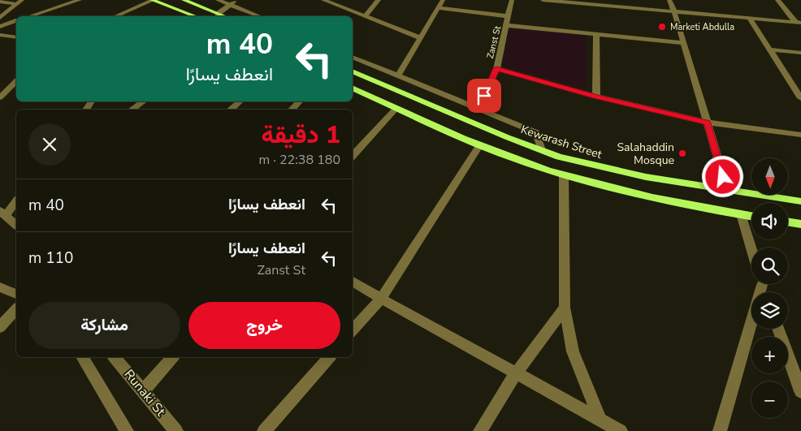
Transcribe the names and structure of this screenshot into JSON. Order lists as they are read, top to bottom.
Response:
{
  "streets": {
    "main road": ["Kewarash Street"],
    "street": ["Zanst St", "Runaki St"]
  },
  "places": ["Marketi Abdulla", "Salahaddin Mosque"],
  "north": "bottom",
  "page": {
    "turn": ["40 m", "انعطف يسارًا"],
    "heading": ["1 دقيقة", "180 m · 22:38"],
    "map_buttons": ["+", "−"],
    "list": [
      {
        "name": "انعطف يسارًا",
        "value": "40 m"
      },
      {
        "name": "انعطف يسارًا",
        "note": "Zanst St",
        "value": "110 m"
      }
    ],
    "buttons": ["خروج", "مشاركة"]
  }
}
